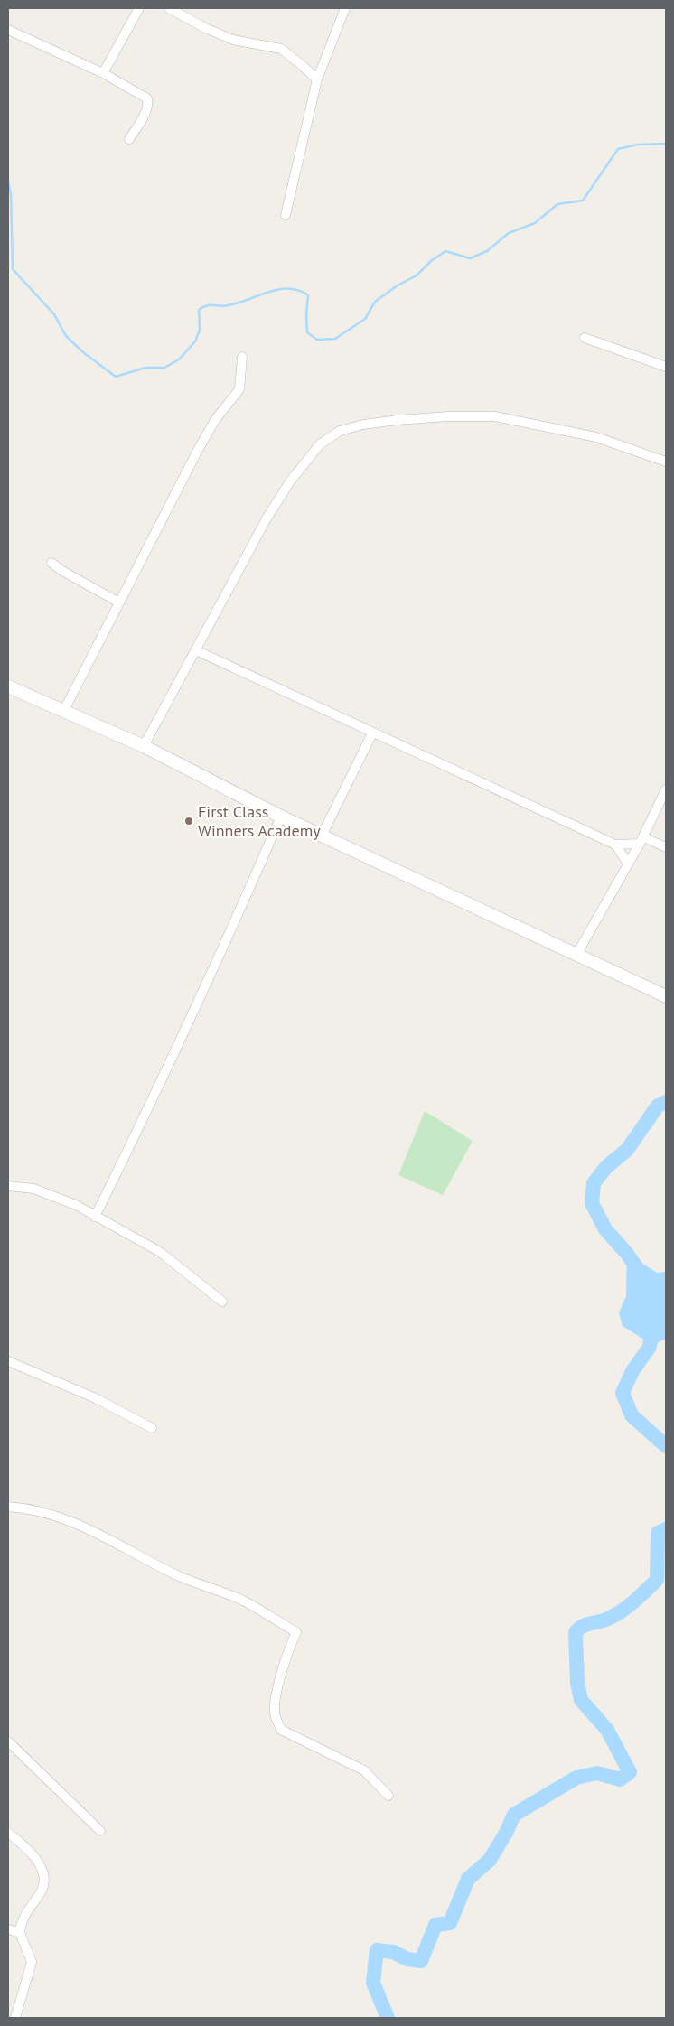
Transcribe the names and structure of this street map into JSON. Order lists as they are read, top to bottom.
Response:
{
  "places": ["First Class Winners Academy"]
}
